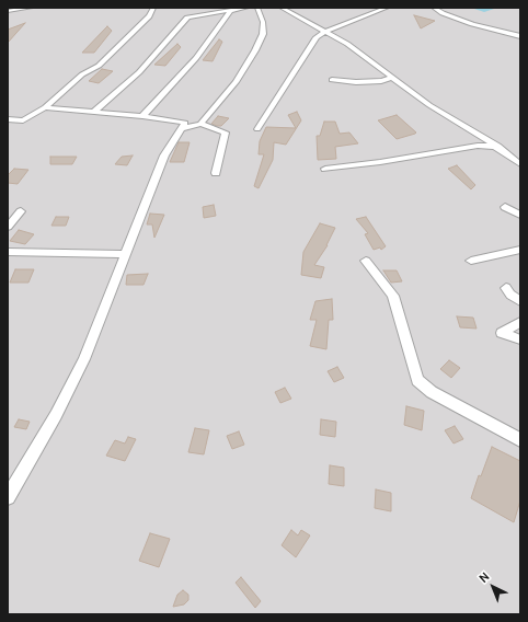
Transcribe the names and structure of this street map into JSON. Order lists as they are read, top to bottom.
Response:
{
  "north": "top left"
}
